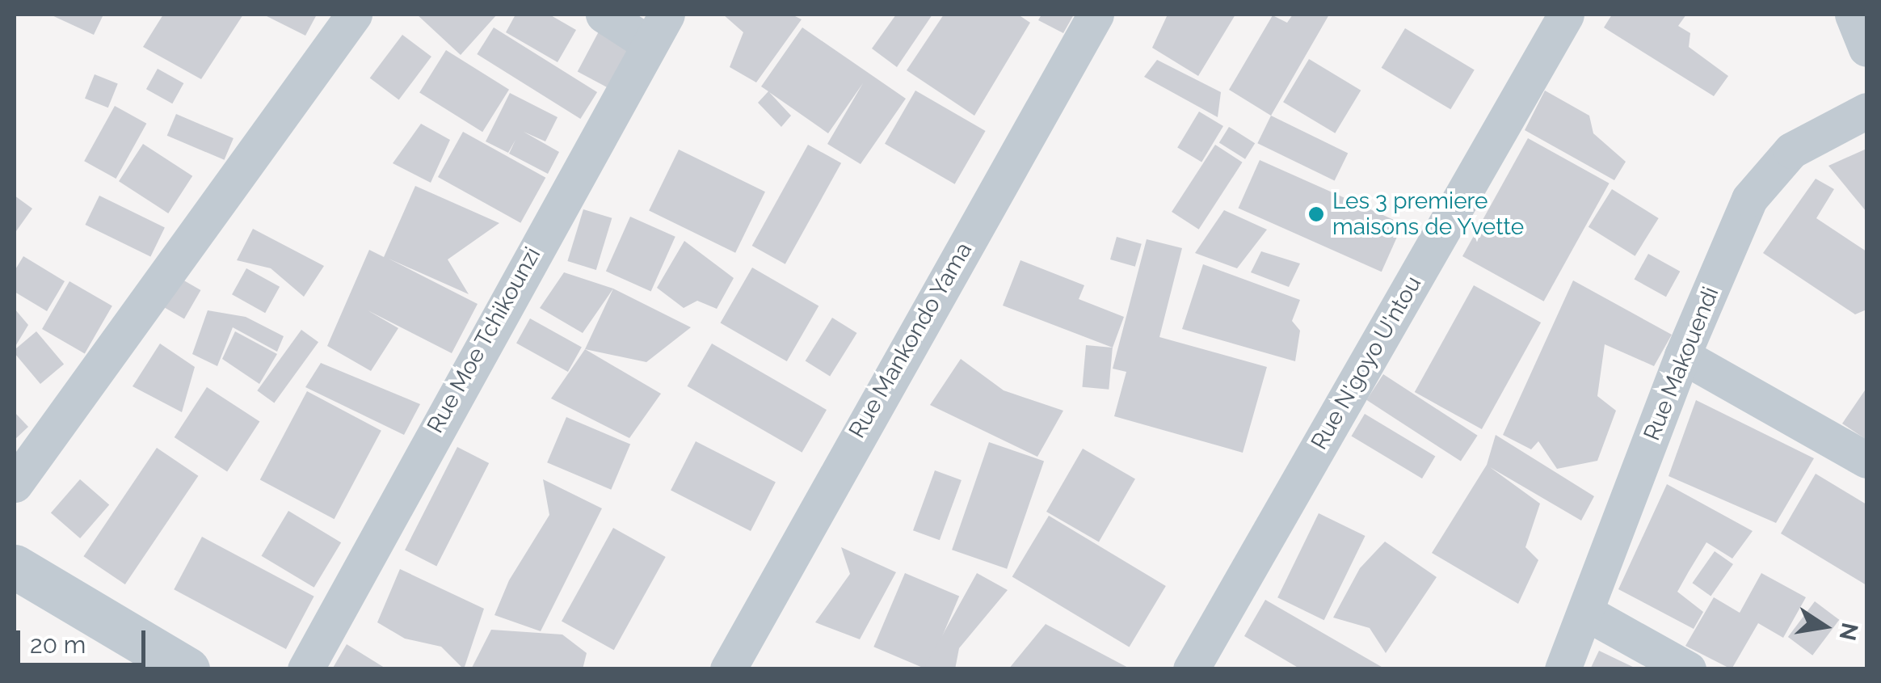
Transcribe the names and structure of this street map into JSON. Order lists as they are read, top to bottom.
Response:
{
  "streets": {
    "street": [
      "Rue Moe Tchikounzi",
      "Rue Mankondo Yama",
      "Rue N'goyo U'ntou",
      "Rue Makouendi"
    ]
  },
  "places": ["Les 3 premiere maisons de Yvette"],
  "scale_bar": "20 m",
  "north": "right"
}
